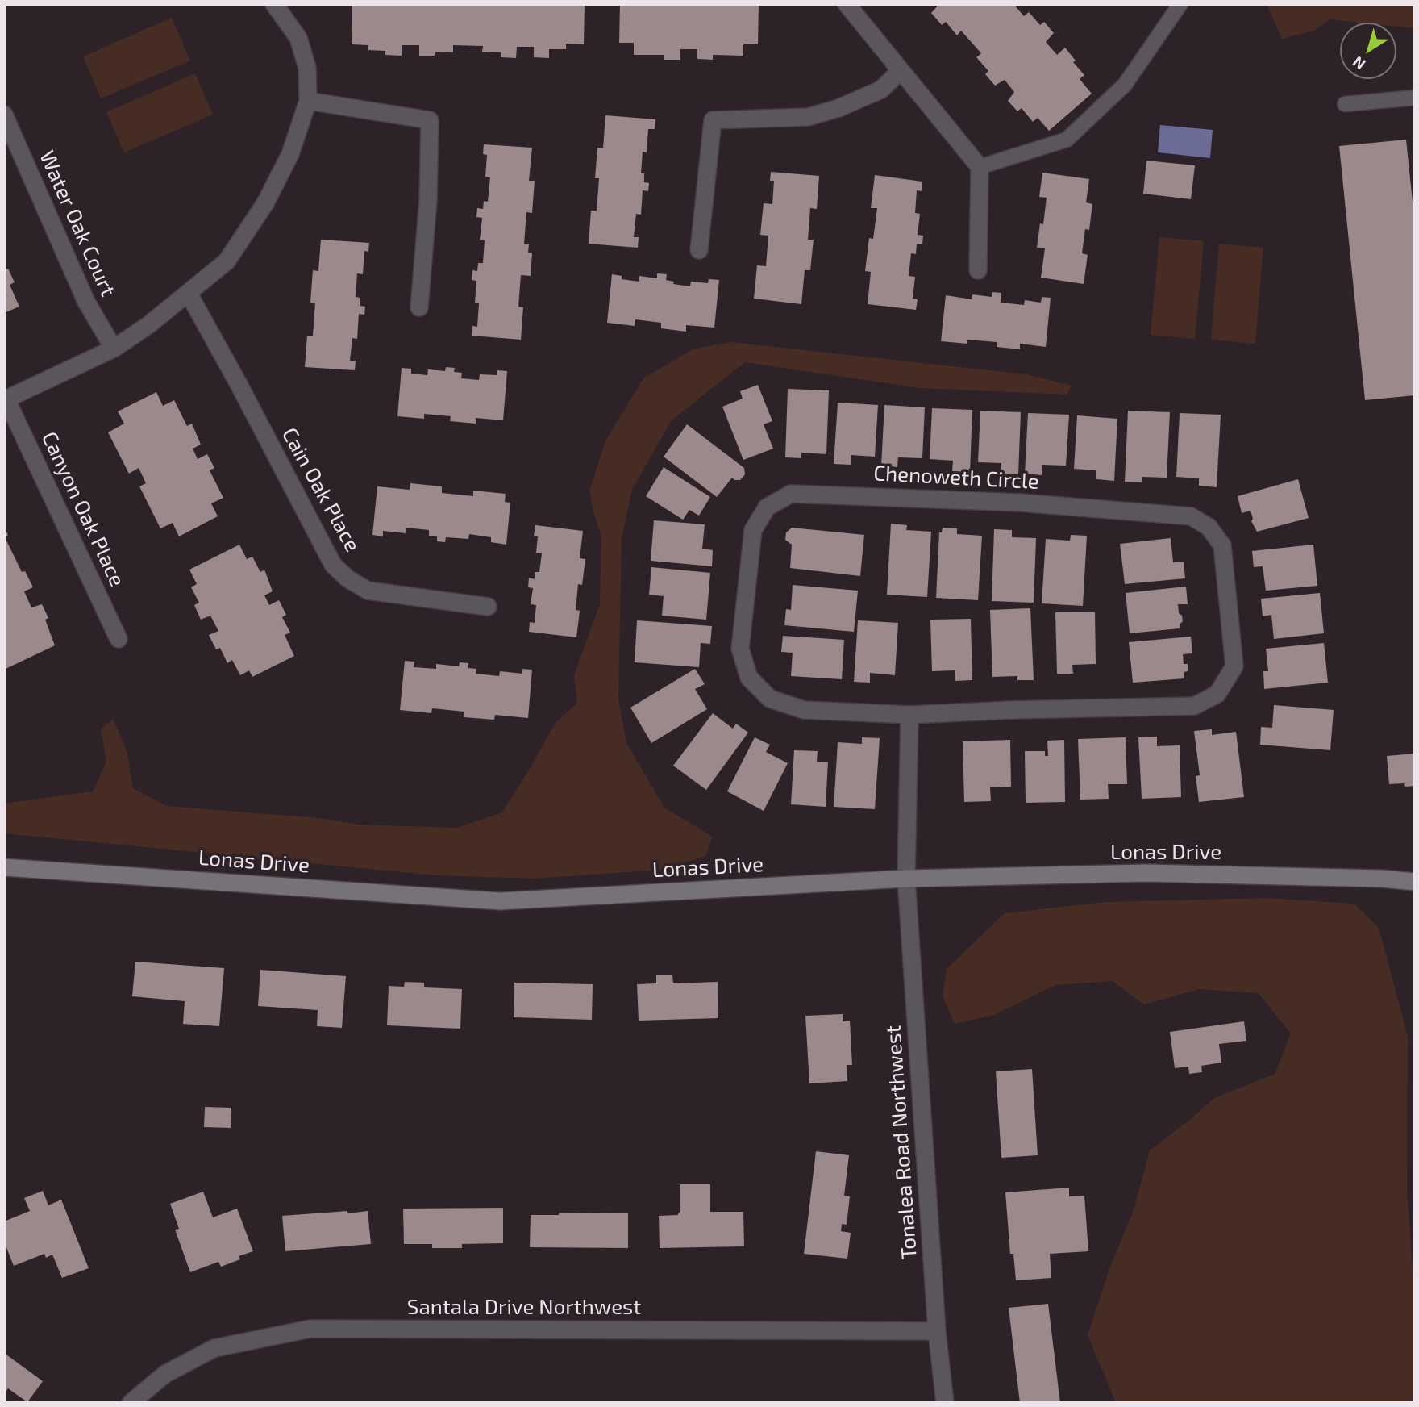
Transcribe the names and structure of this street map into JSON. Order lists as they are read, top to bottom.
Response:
{
  "streets": {
    "street": [
      "Water Oak Court",
      "Chenoweth Circle",
      "Cain Oak Place",
      "Canyon Oak Place",
      "Lonas Drive",
      "Tonalea Road Northwest",
      "Santala Drive Northwest"
    ]
  },
  "crossings": [
    ["Chenoweth Circle", "Tonalea Road Northwest"],
    ["Lonas Drive", "Tonalea Road Northwest"],
    ["Tonalea Road Northwest", "Santala Drive Northwest"]
  ],
  "north": "bottom left"
}
